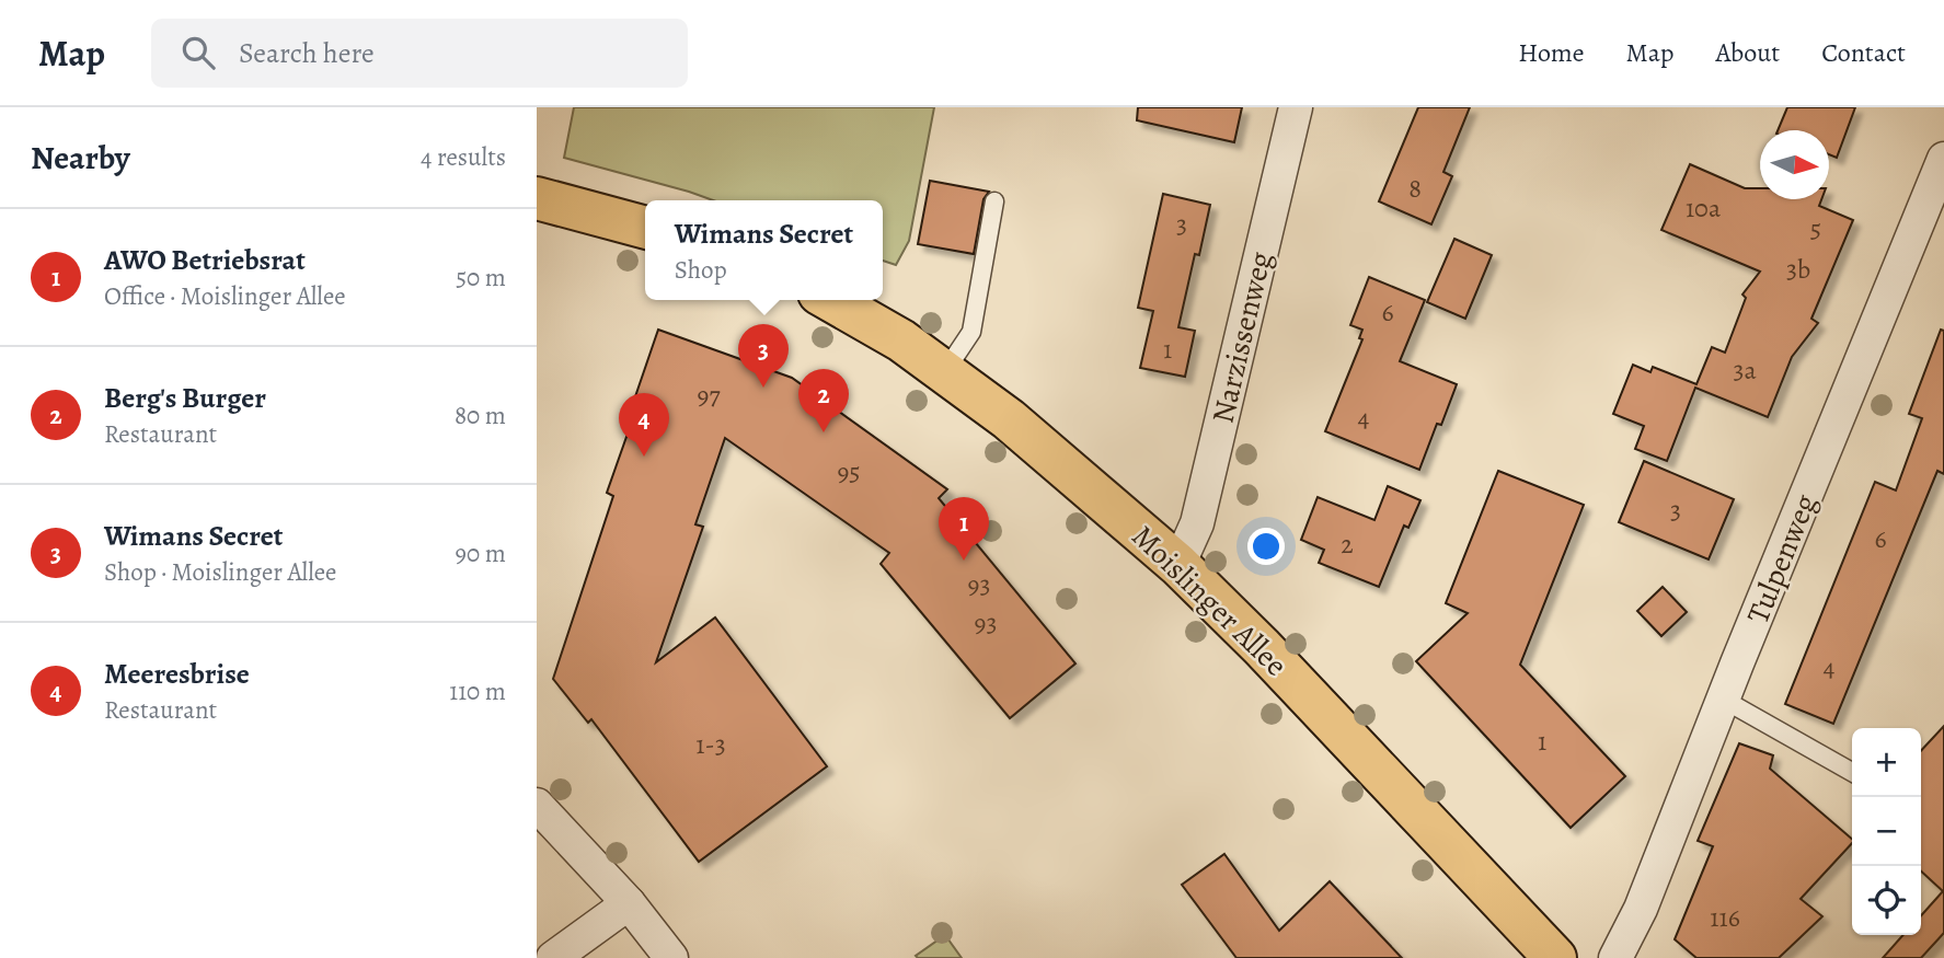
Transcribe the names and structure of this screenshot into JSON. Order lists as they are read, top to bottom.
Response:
{
  "streets": {
    "main road": ["Moislinger Allee"],
    "street": ["Narzissenweg", "Tulpenweg"]
  },
  "crossings": [
    ["Narzissenweg", "Moislinger Allee"]
  ],
  "house_numbers": [
    "8",
    "10a",
    "3",
    "5",
    "3b",
    "6",
    "1",
    "3a",
    "97",
    "4",
    "95",
    "3",
    "6",
    "2",
    "93",
    "93",
    "4",
    "1",
    "1-3",
    "116"
  ],
  "north": "right",
  "page": {
    "header": "Map",
    "search": "Search here",
    "nav": [
      "Home",
      "Map",
      "About",
      "Contact"
    ],
    "heading": ["Nearby", "4 results"],
    "popup": ["Wimans Secret", "Shop"],
    "list": [
      {
        "mark": "1",
        "name": "AWO Betriebsrat",
        "note": "Office · Moislinger Allee",
        "value": "50 m"
      },
      {
        "mark": "2",
        "name": "Berg's Burger",
        "note": "Restaurant",
        "value": "80 m"
      },
      {
        "mark": "3",
        "name": "Wimans Secret",
        "note": "Shop · Moislinger Allee",
        "value": "90 m"
      },
      {
        "mark": "4",
        "name": "Meeresbrise",
        "note": "Restaurant",
        "value": "110 m"
      }
    ],
    "pins": [
      "3",
      "2",
      "4",
      "1"
    ],
    "map_buttons": ["+", "−"]
  }
}
